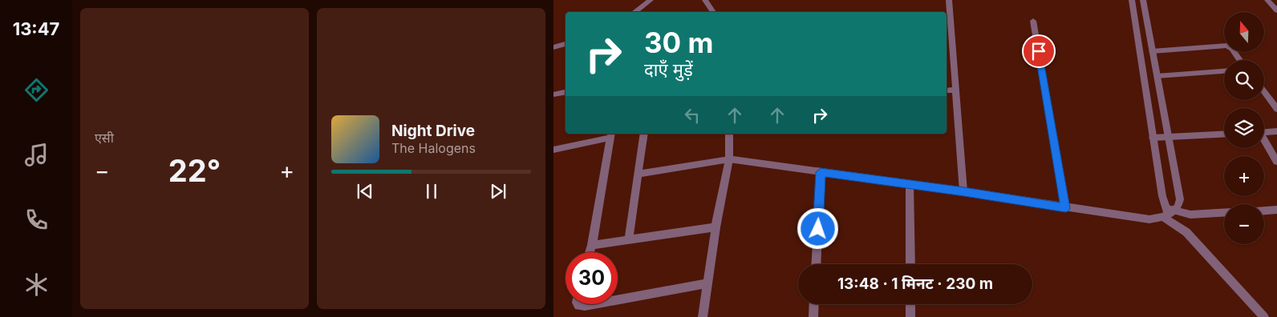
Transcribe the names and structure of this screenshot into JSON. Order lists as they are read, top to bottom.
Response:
{
  "north": "top",
  "page": {
    "tabs": "13:47",
    "tile": "एसी",
    "map_buttons": ["+", "−"],
    "turn": ["30 m", "दाएँ मुड़ें"],
    "song": ["Night Drive", "The Halogens"],
    "heat": ["−", "22°", "+"],
    "limit": "30",
    "trip": "13:48 · 1 मिनट · 230 m"
  }
}
